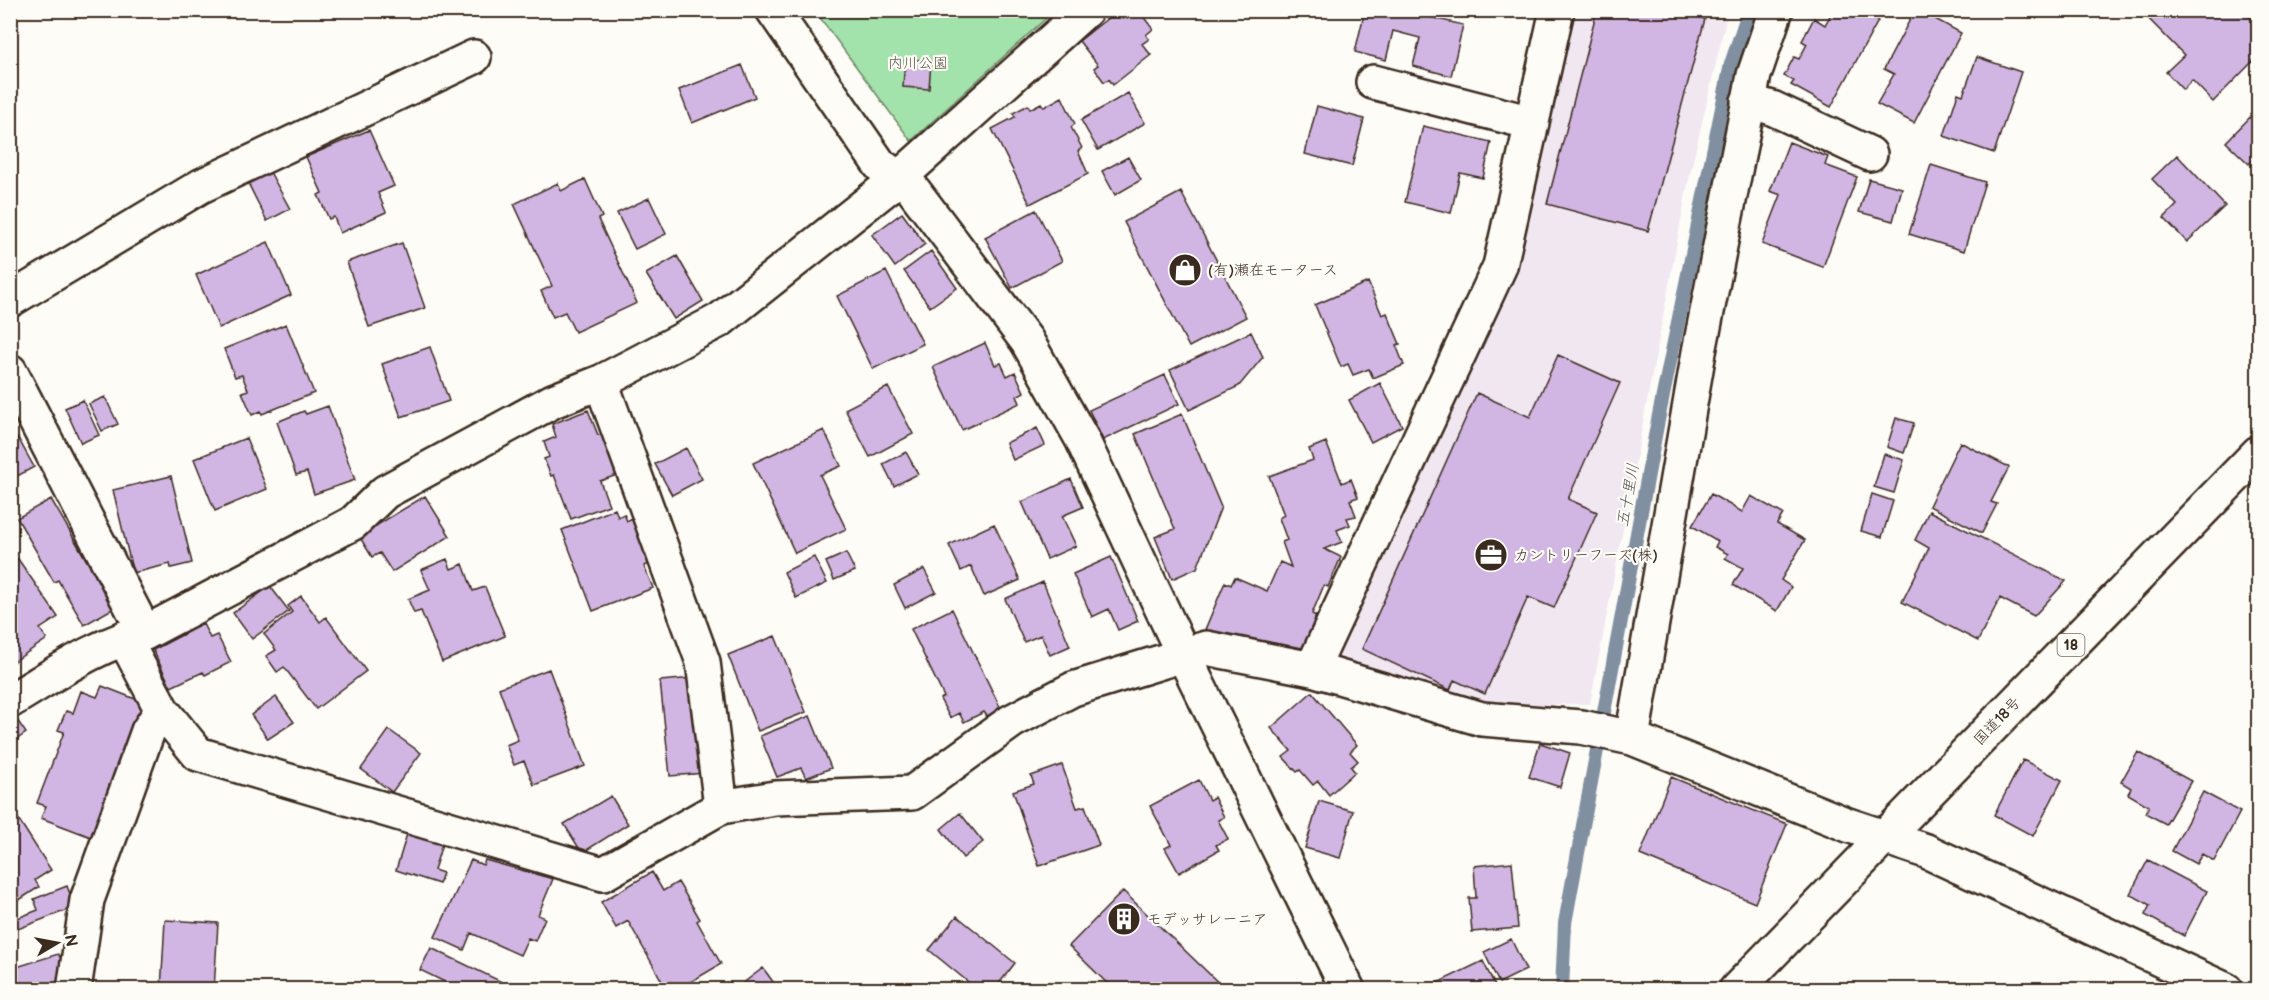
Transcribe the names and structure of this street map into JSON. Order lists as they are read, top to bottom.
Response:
{
  "streets": {
    "main road": ["18", "国道18号"]
  },
  "water": ["五十里川"],
  "parks": ["内川公園"],
  "places": {
    "shop": ["(有)瀬在モータース"],
    "office": ["カントリーフーズ(株)"],
    "building": ["モデッサレーニア"]
  },
  "north": "right"
}
